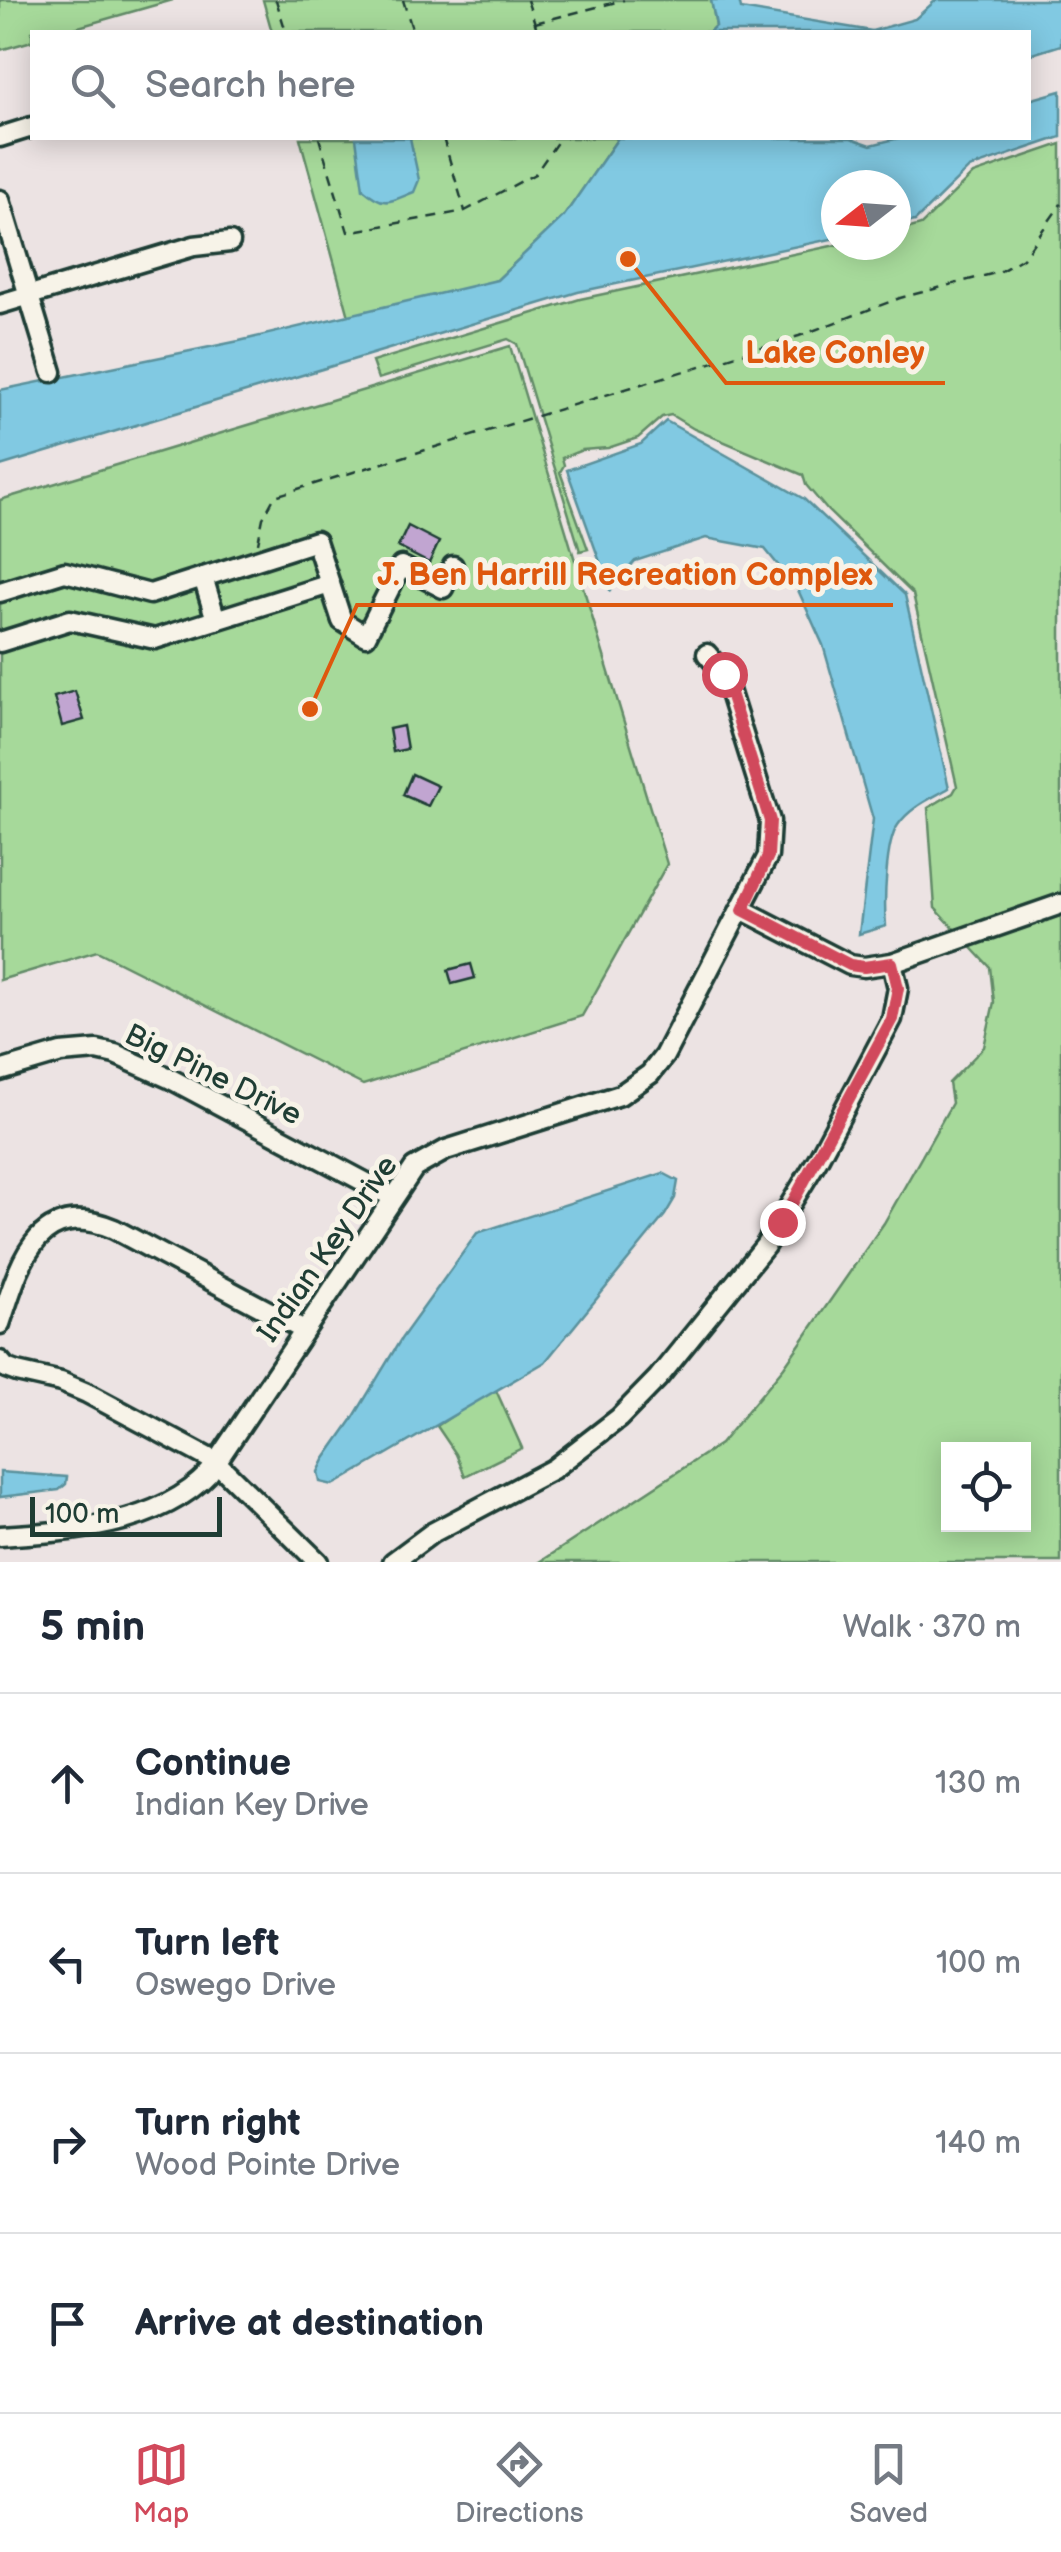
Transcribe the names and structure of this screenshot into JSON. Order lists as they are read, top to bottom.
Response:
{
  "streets": {
    "street": ["Big Pine Drive", "Indian Key Drive"]
  },
  "crossings": [
    ["Big Pine Drive", "Indian Key Drive"]
  ],
  "places": ["Lake Conley", "J. Ben Harrill Recreation Complex"],
  "scale_bar": "100 m",
  "north": "left",
  "page": {
    "search": "Search here",
    "scale": "100 m",
    "heading": ["5 min", "Walk · 370 m"],
    "list": [
      ["Continue", "Indian Key Drive", "130 m"],
      ["Turn left", "Oswego Drive", "100 m"],
      ["Turn right", "Wood Pointe Drive", "140 m"],
      "Arrive at destination"
    ],
    "nav": ["Map", "Directions", "Saved"]
  }
}
